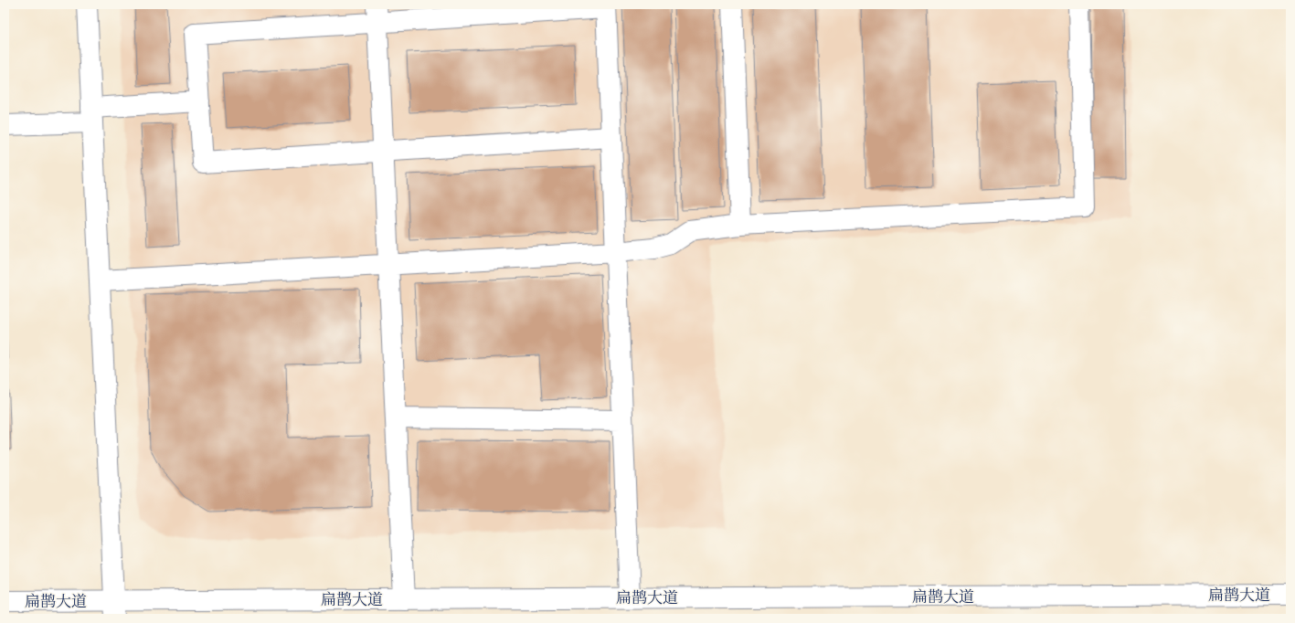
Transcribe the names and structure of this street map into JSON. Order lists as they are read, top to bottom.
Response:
{
  "streets": {
    "main road": ["扁鹊大道"]
  }
}
